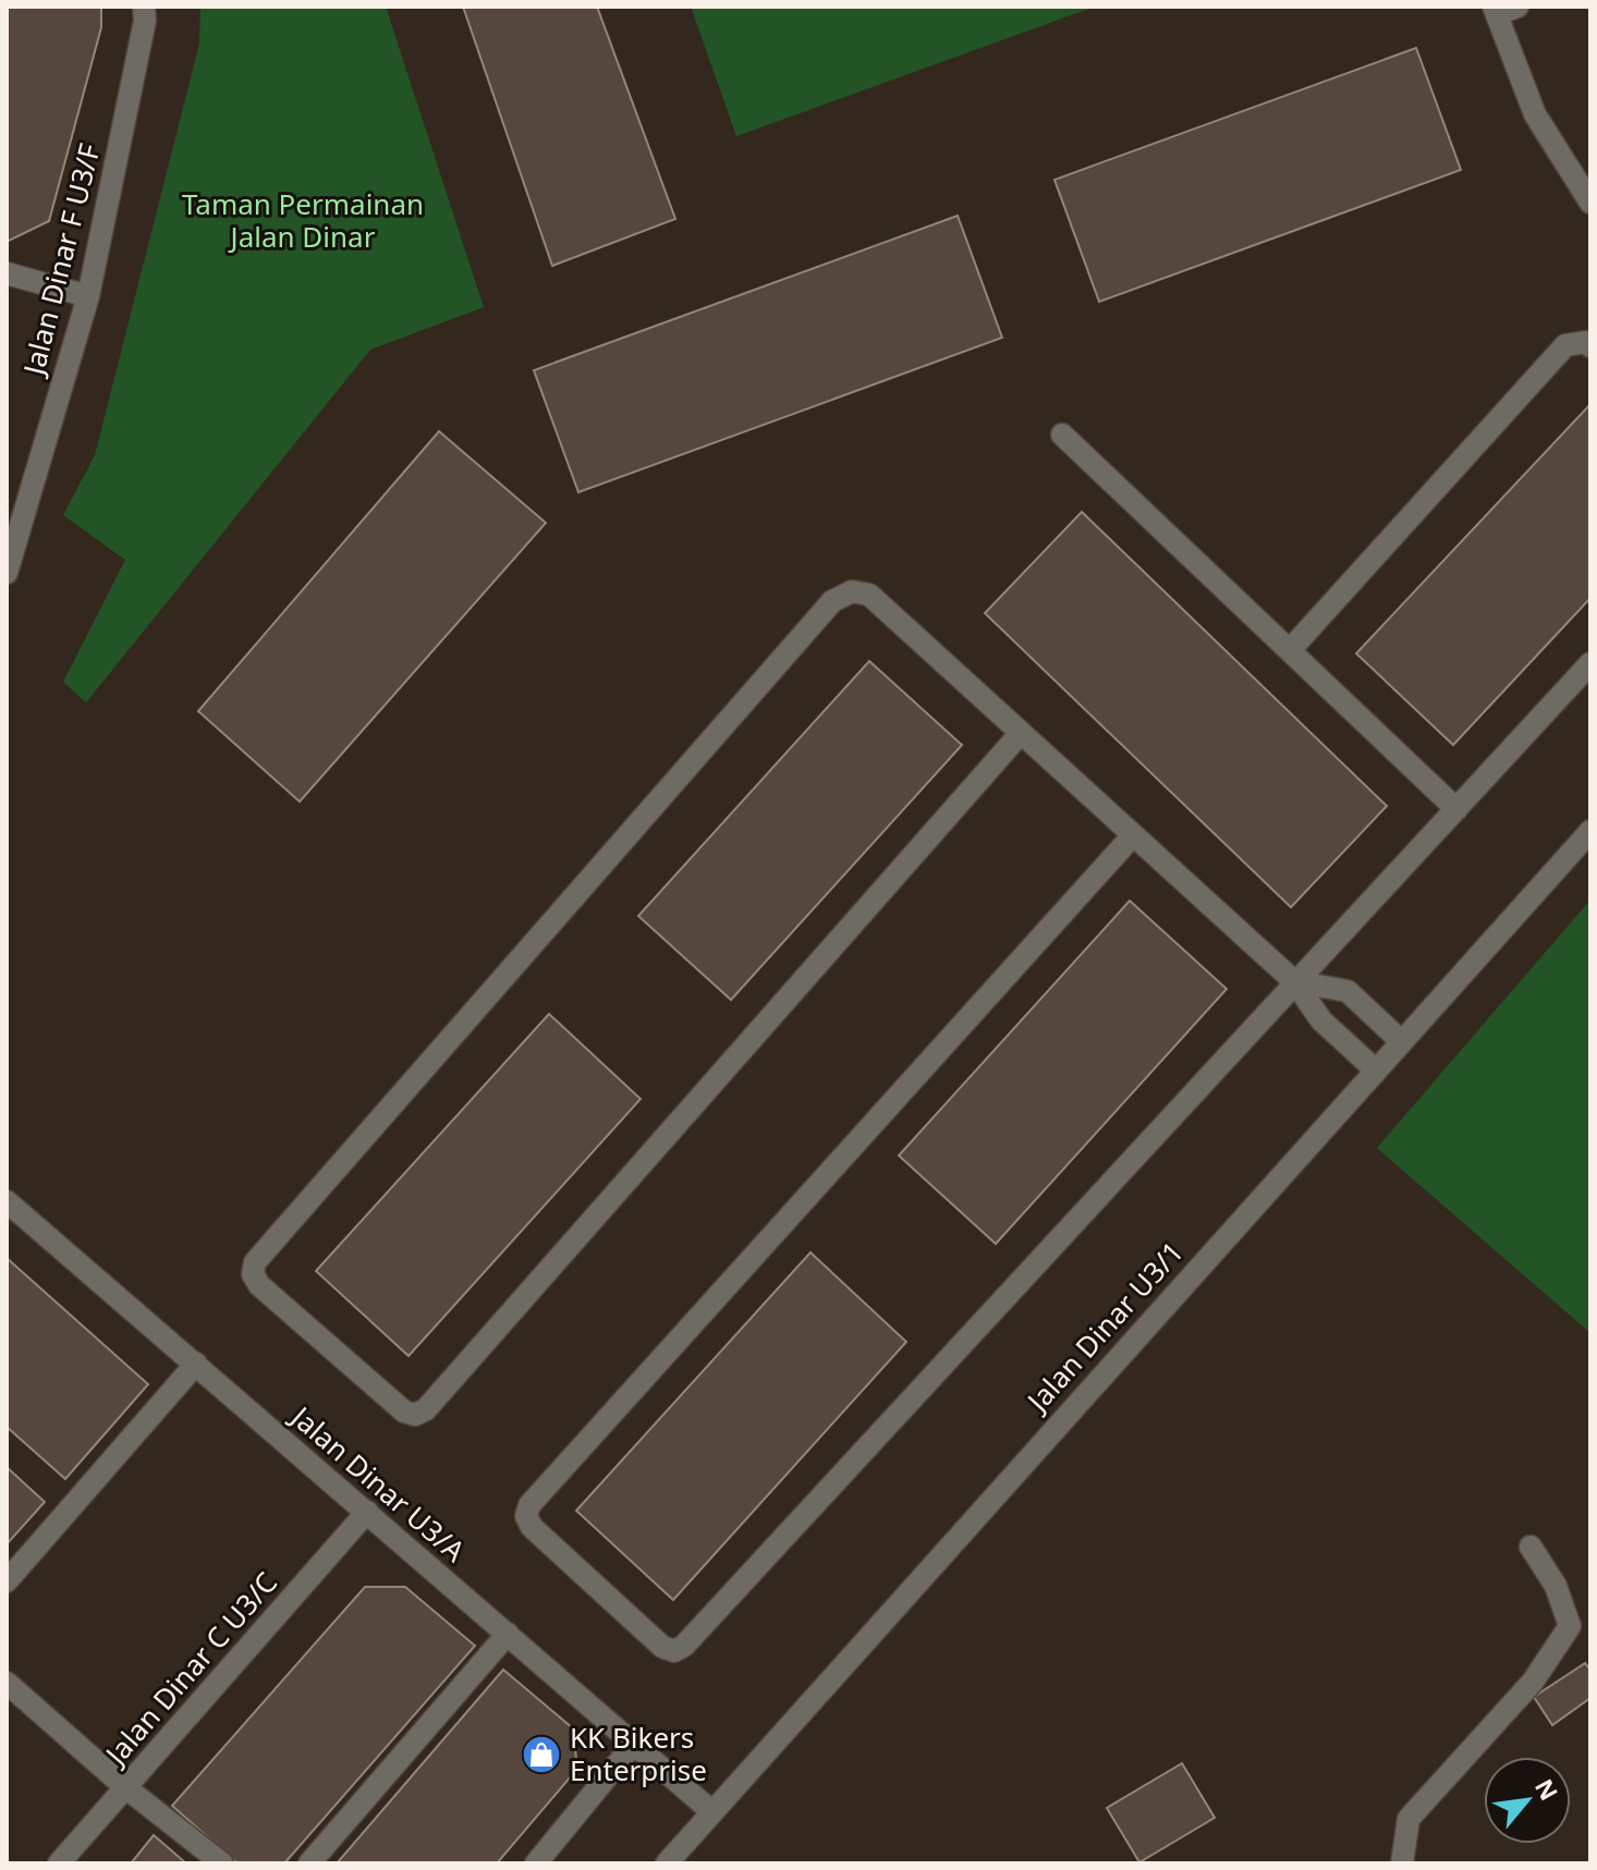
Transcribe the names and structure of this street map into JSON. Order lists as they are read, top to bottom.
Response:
{
  "streets": {
    "street": [
      "Jalan Dinar F U3/F",
      "Jalan Dinar U3/1",
      "Jalan Dinar U3/A",
      "Jalan Dinar C U3/C"
    ]
  },
  "crossings": [
    ["Jalan Dinar U3/1", "Jalan Dinar U3/A"],
    ["Jalan Dinar U3/A", "Jalan Dinar C U3/C"]
  ],
  "parks": ["Taman Permainan Jalan Dinar"],
  "places": {
    "shop": ["KK Bikers Enterprise"]
  },
  "north": "top right"
}
